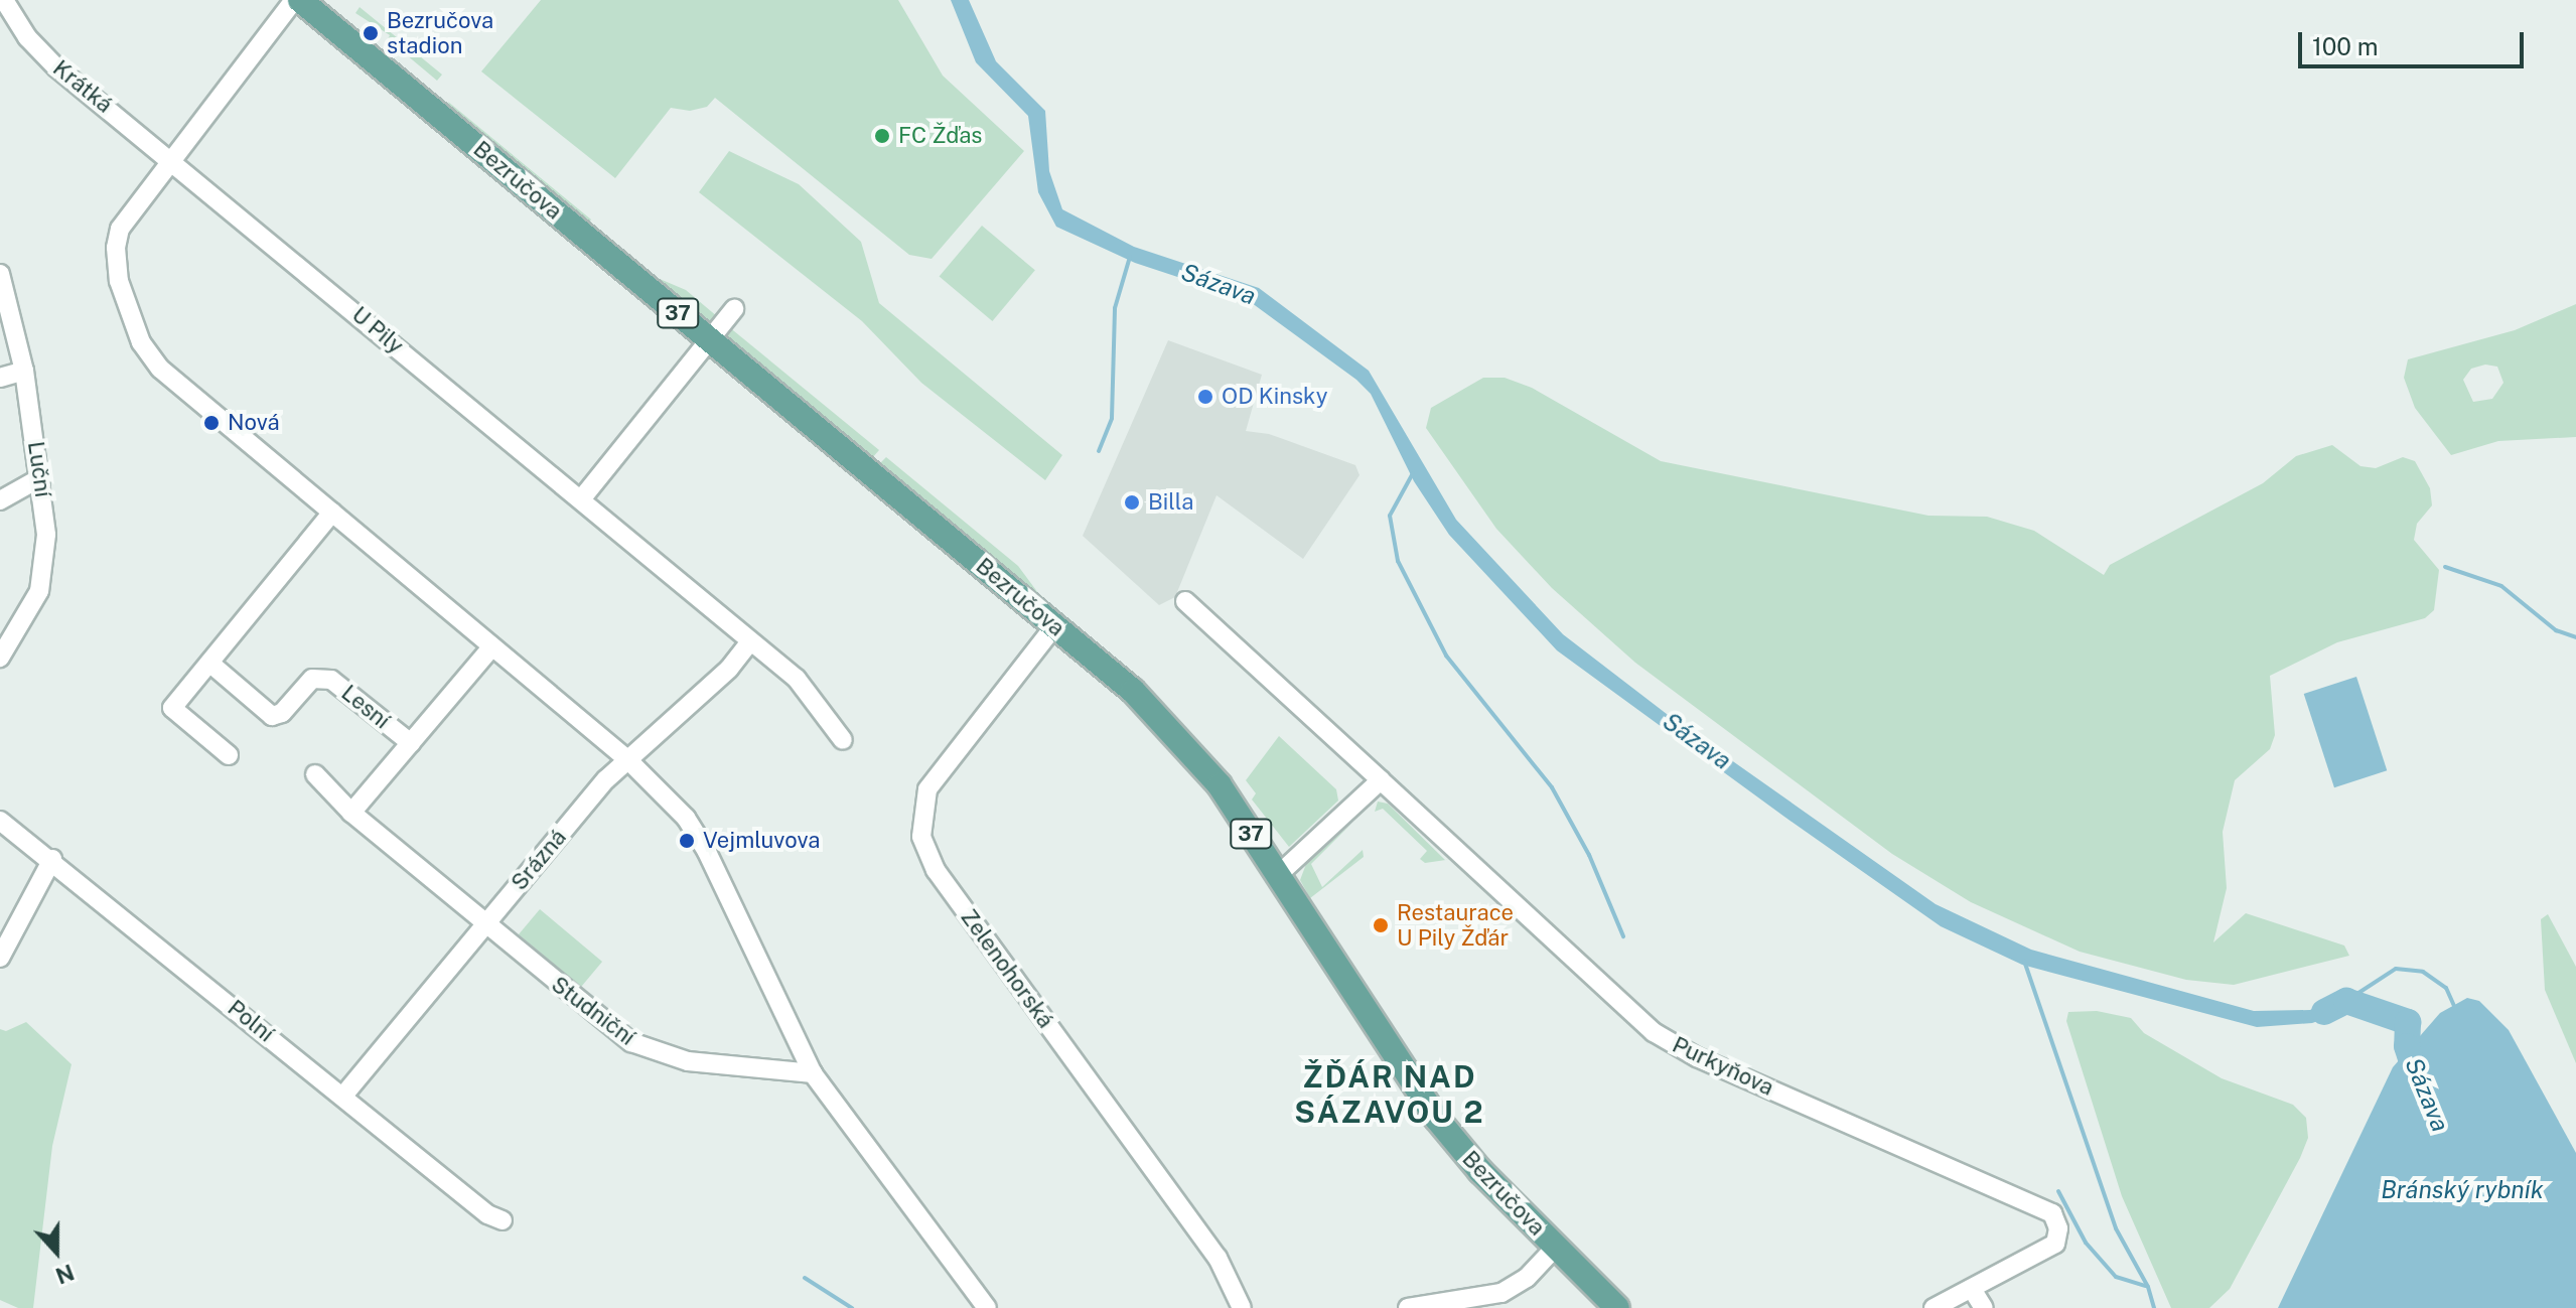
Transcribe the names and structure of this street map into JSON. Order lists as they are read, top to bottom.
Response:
{
  "streets": {
    "main road": ["Bezručova", "37"],
    "street": [
      "Krátká",
      "U Pily",
      "Luční",
      "Lesní",
      "Srázná",
      "Zelenohorská",
      "Studniční",
      "Polní",
      "Purkyňova"
    ]
  },
  "crossings": [
    ["Krátká", "U Pily"],
    ["Bezručova", "Zelenohorská"],
    ["U Pily", "Srázná"],
    ["Srázná", "Studniční"],
    ["Srázná", "Polní"]
  ],
  "districts": ["ŽĎÁR NAD SÁZAVOU 2"],
  "water": ["Sázava", "Bránský rybník"],
  "places": [
    "Bezručova stadion",
    "FC Žďas",
    "OD Kinsky",
    "Nová",
    "Billa",
    "Vejmluvova",
    "Restaurace U Pily Žďár"
  ],
  "scale_bar": "100 m",
  "north": "bottom"
}
